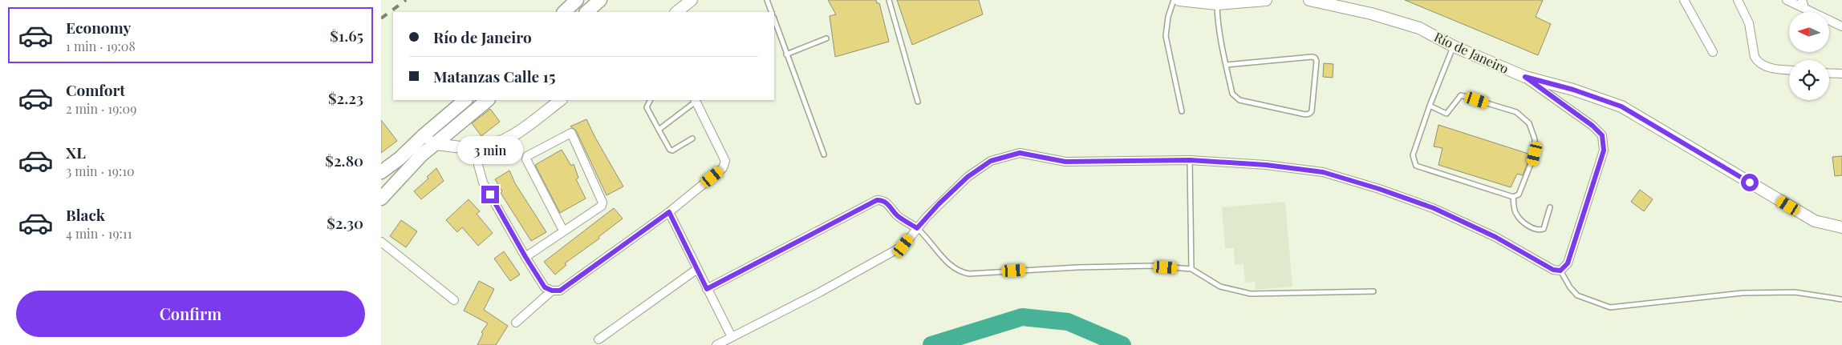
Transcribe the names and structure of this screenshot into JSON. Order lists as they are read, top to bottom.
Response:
{
  "streets": {
    "street": ["Río de Janeiro"]
  },
  "north": "left",
  "page": {
    "list": [
      {
        "name": "Economy",
        "note": "1 min · 19:08",
        "value": "$1.65"
      },
      {
        "name": "Comfort",
        "note": "2 min · 19:09",
        "value": "$2.23"
      },
      {
        "name": "XL",
        "note": "3 min · 19:10",
        "value": "$2.80"
      },
      {
        "name": "Black",
        "note": "4 min · 19:11",
        "value": "$2.30"
      }
    ],
    "banner": ["Río de Janeiro", "Matanzas Calle 15"],
    "bubble": "3 min",
    "buttons": "Confirm"
  }
}
